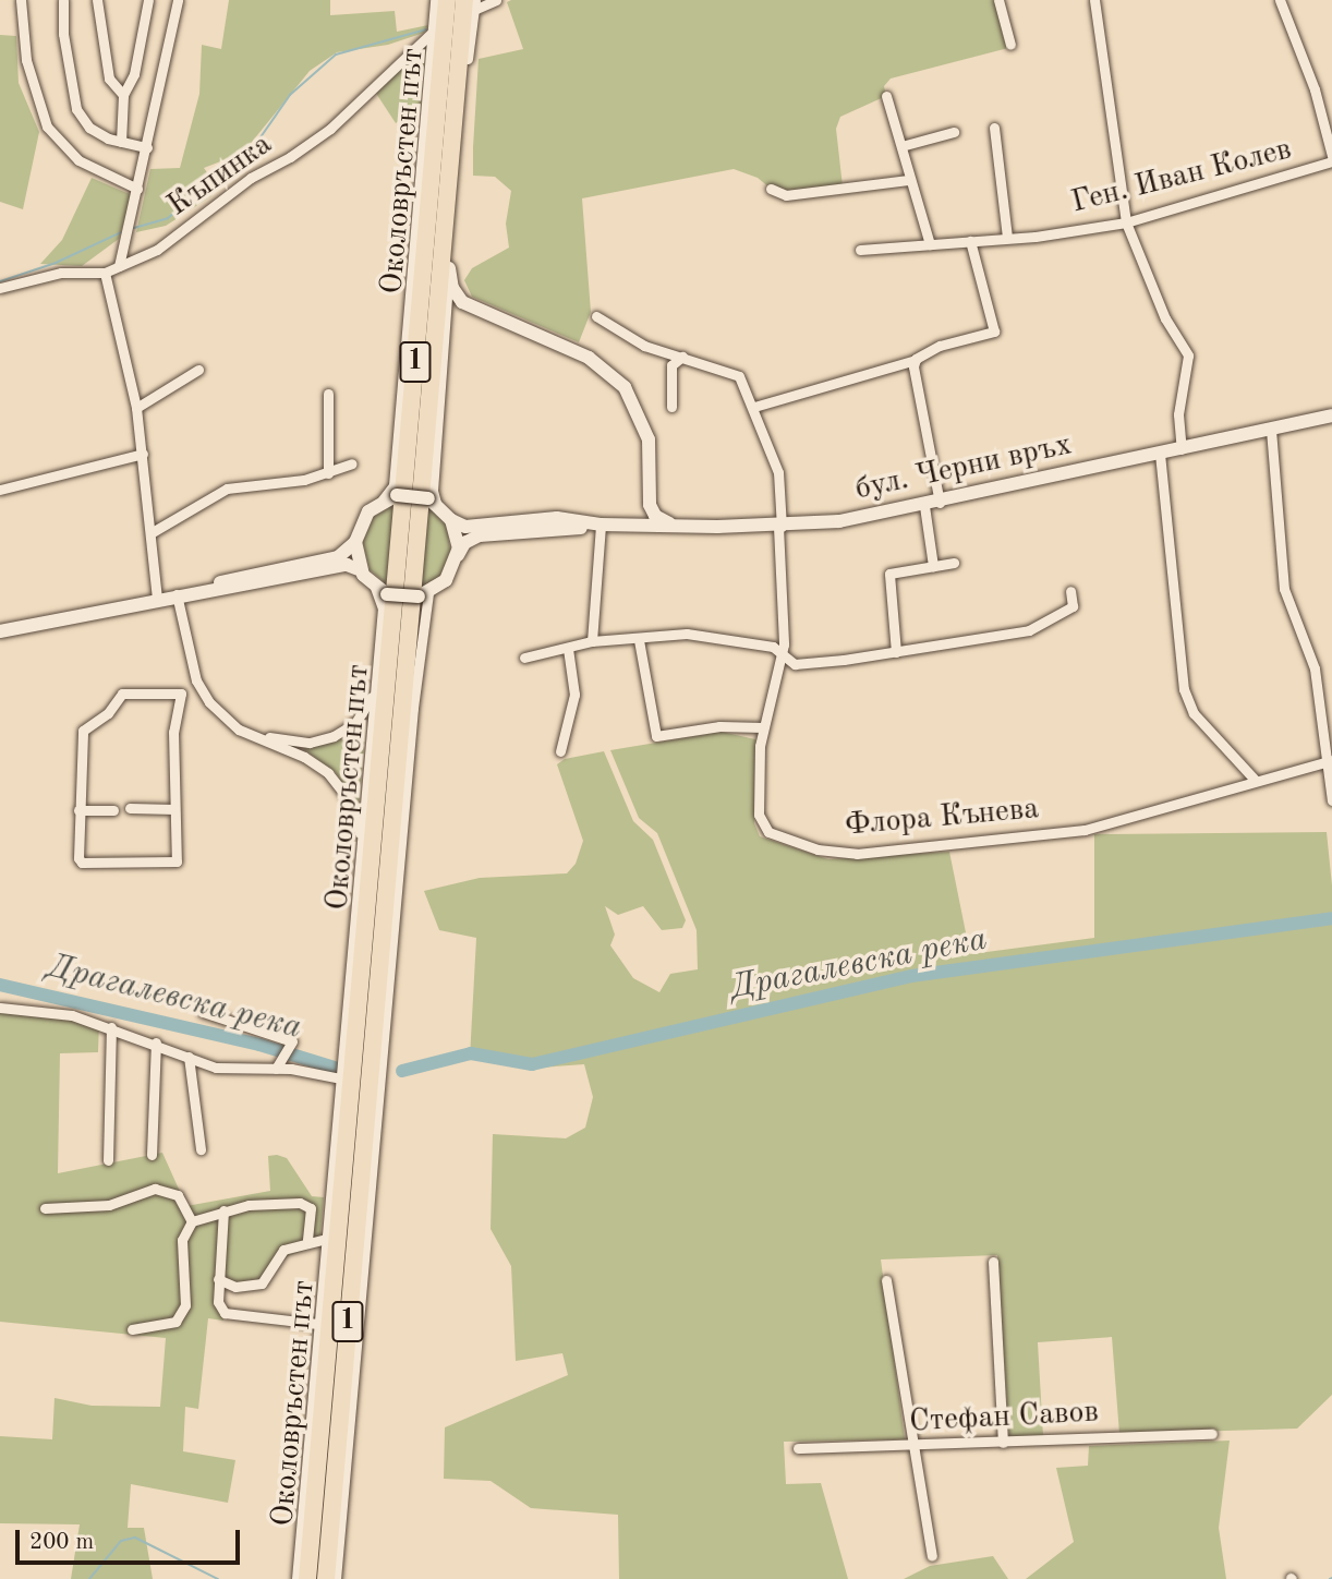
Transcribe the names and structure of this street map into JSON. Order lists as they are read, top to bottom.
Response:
{
  "streets": {
    "highway": ["Околовръстен път", "1"],
    "main road": ["бул. Черни връх"],
    "street": [
      "Къпинка",
      "Ген. Иван Колев",
      "Флора Кънева",
      "Стефан Савов"
    ]
  },
  "crossings": [
    ["Околовръстен път", "Къпинка"],
    ["Околовръстен път", "бул. Черни връх"],
    ["бул. Черни връх", "Флора Кънева"]
  ],
  "water": ["Драгалевска река"],
  "scale_bar": "200 m"
}
